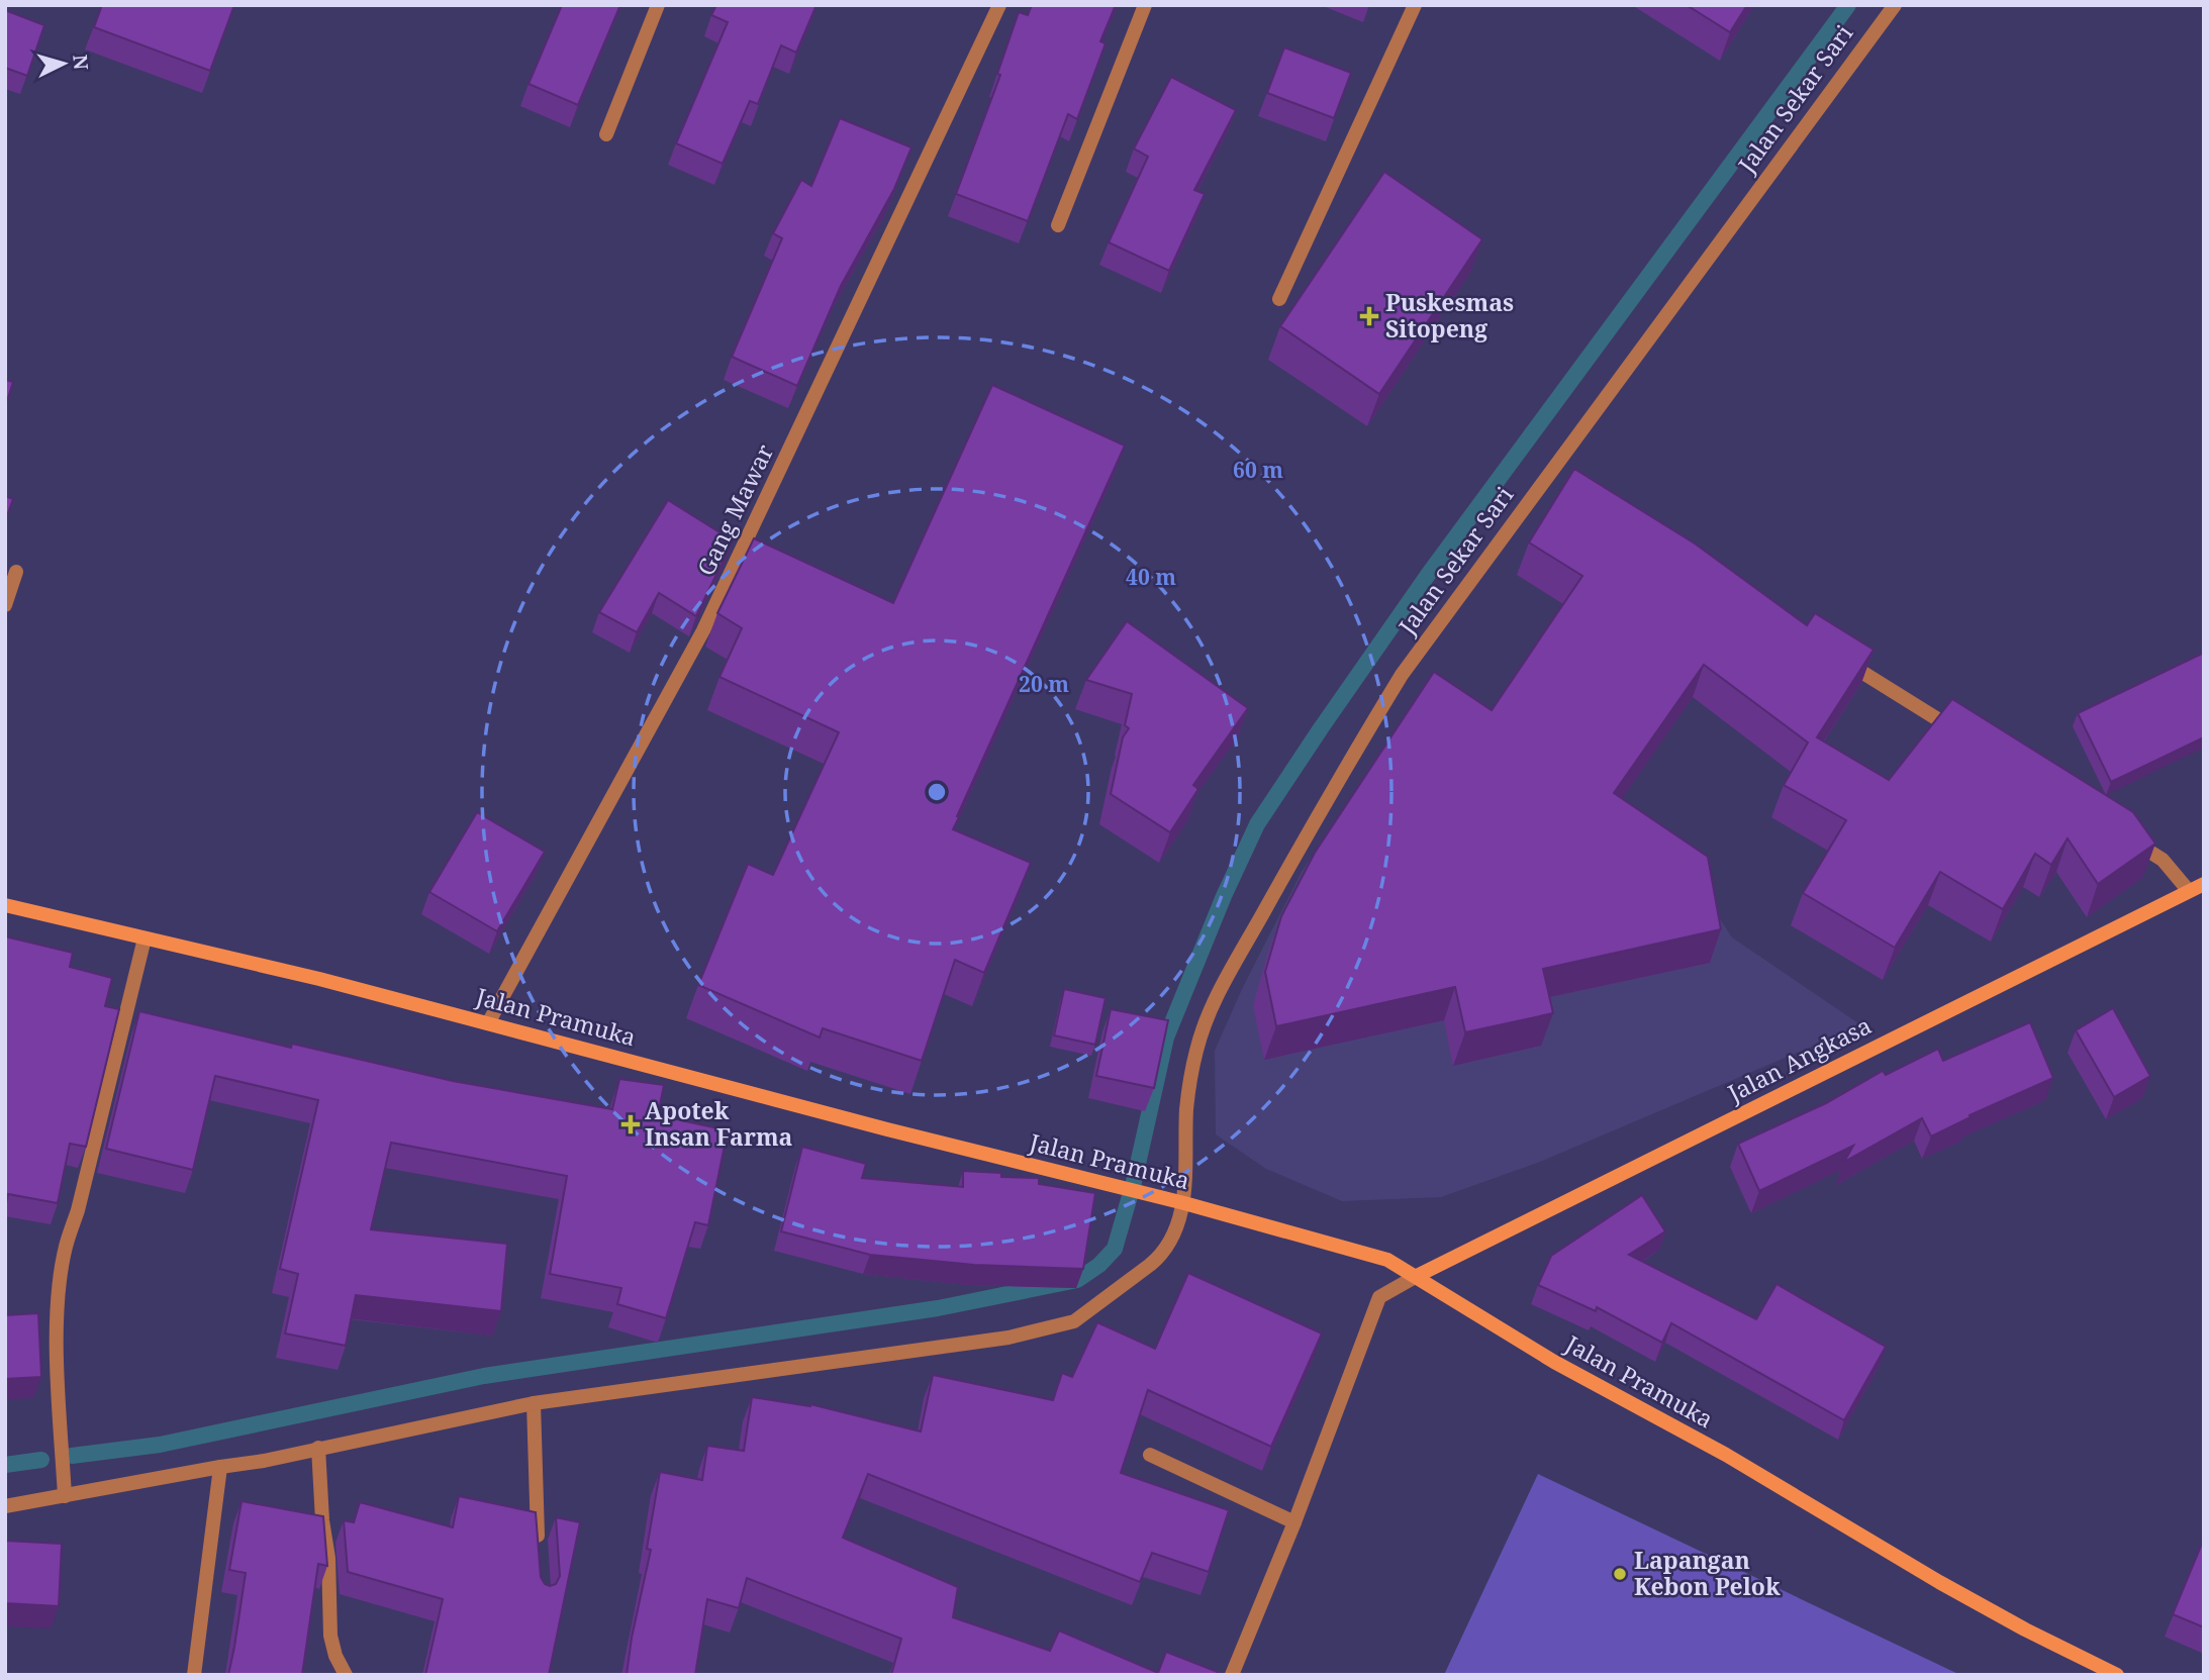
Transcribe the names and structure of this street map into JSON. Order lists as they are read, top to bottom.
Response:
{
  "streets": {
    "street": [
      "Jalan Sekar Sari",
      "Gang Mawar",
      "Jalan Pramuka",
      "Jalan Angkasa"
    ]
  },
  "crossings": [
    ["Jalan Sekar Sari", "Jalan Pramuka"],
    ["Gang Mawar", "Jalan Pramuka"],
    ["Jalan Pramuka", "Jalan Angkasa"]
  ],
  "places": {
    "health": ["Puskesmas Sitopeng", "Apotek Insan Farma"],
    "other": ["Lapangan Kebon Pelok"]
  },
  "north": "right",
  "rings": ["60 m", "40 m", "20 m"]
}
